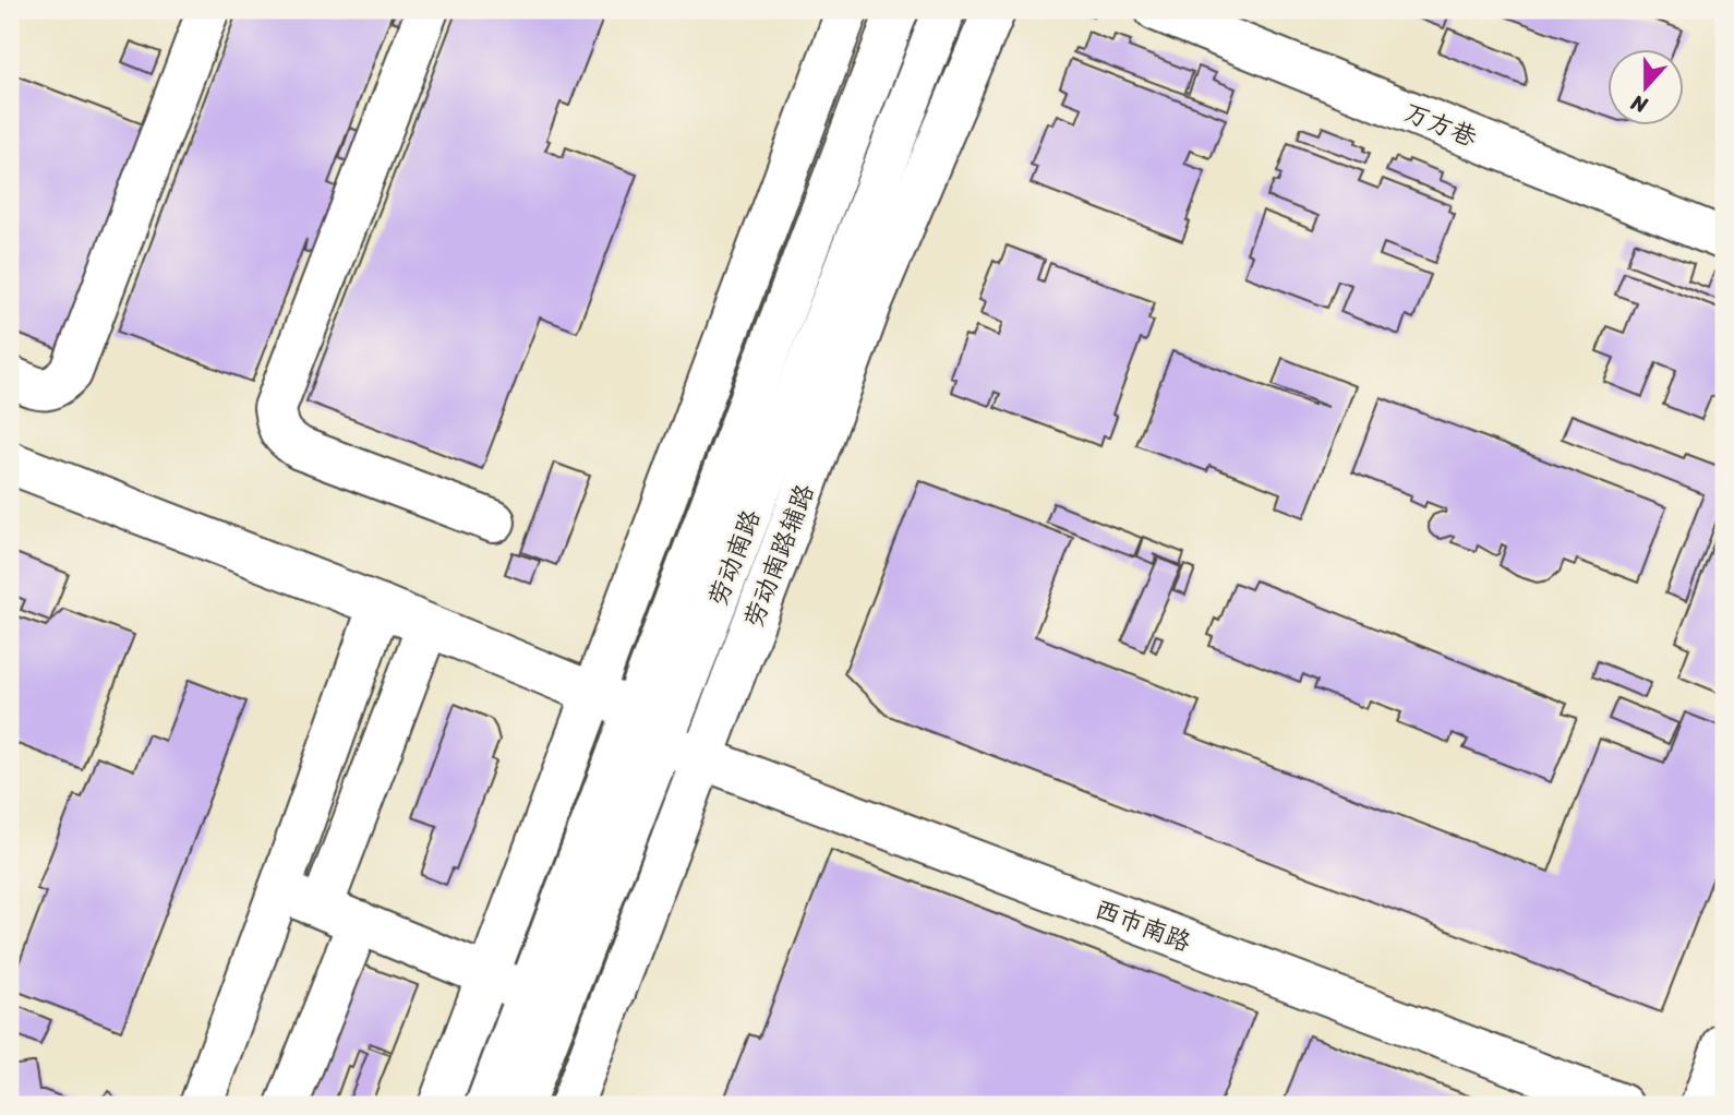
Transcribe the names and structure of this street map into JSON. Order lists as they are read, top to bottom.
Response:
{
  "streets": {
    "street": [
      "万方巷",
      "劳动南路辅路",
      "劳动南路",
      "西市南路"
    ]
  },
  "crossings": [
    ["劳动南路辅路", "西市南路"],
    ["劳动南路", "西市南路"]
  ],
  "north": "bottom"
}
